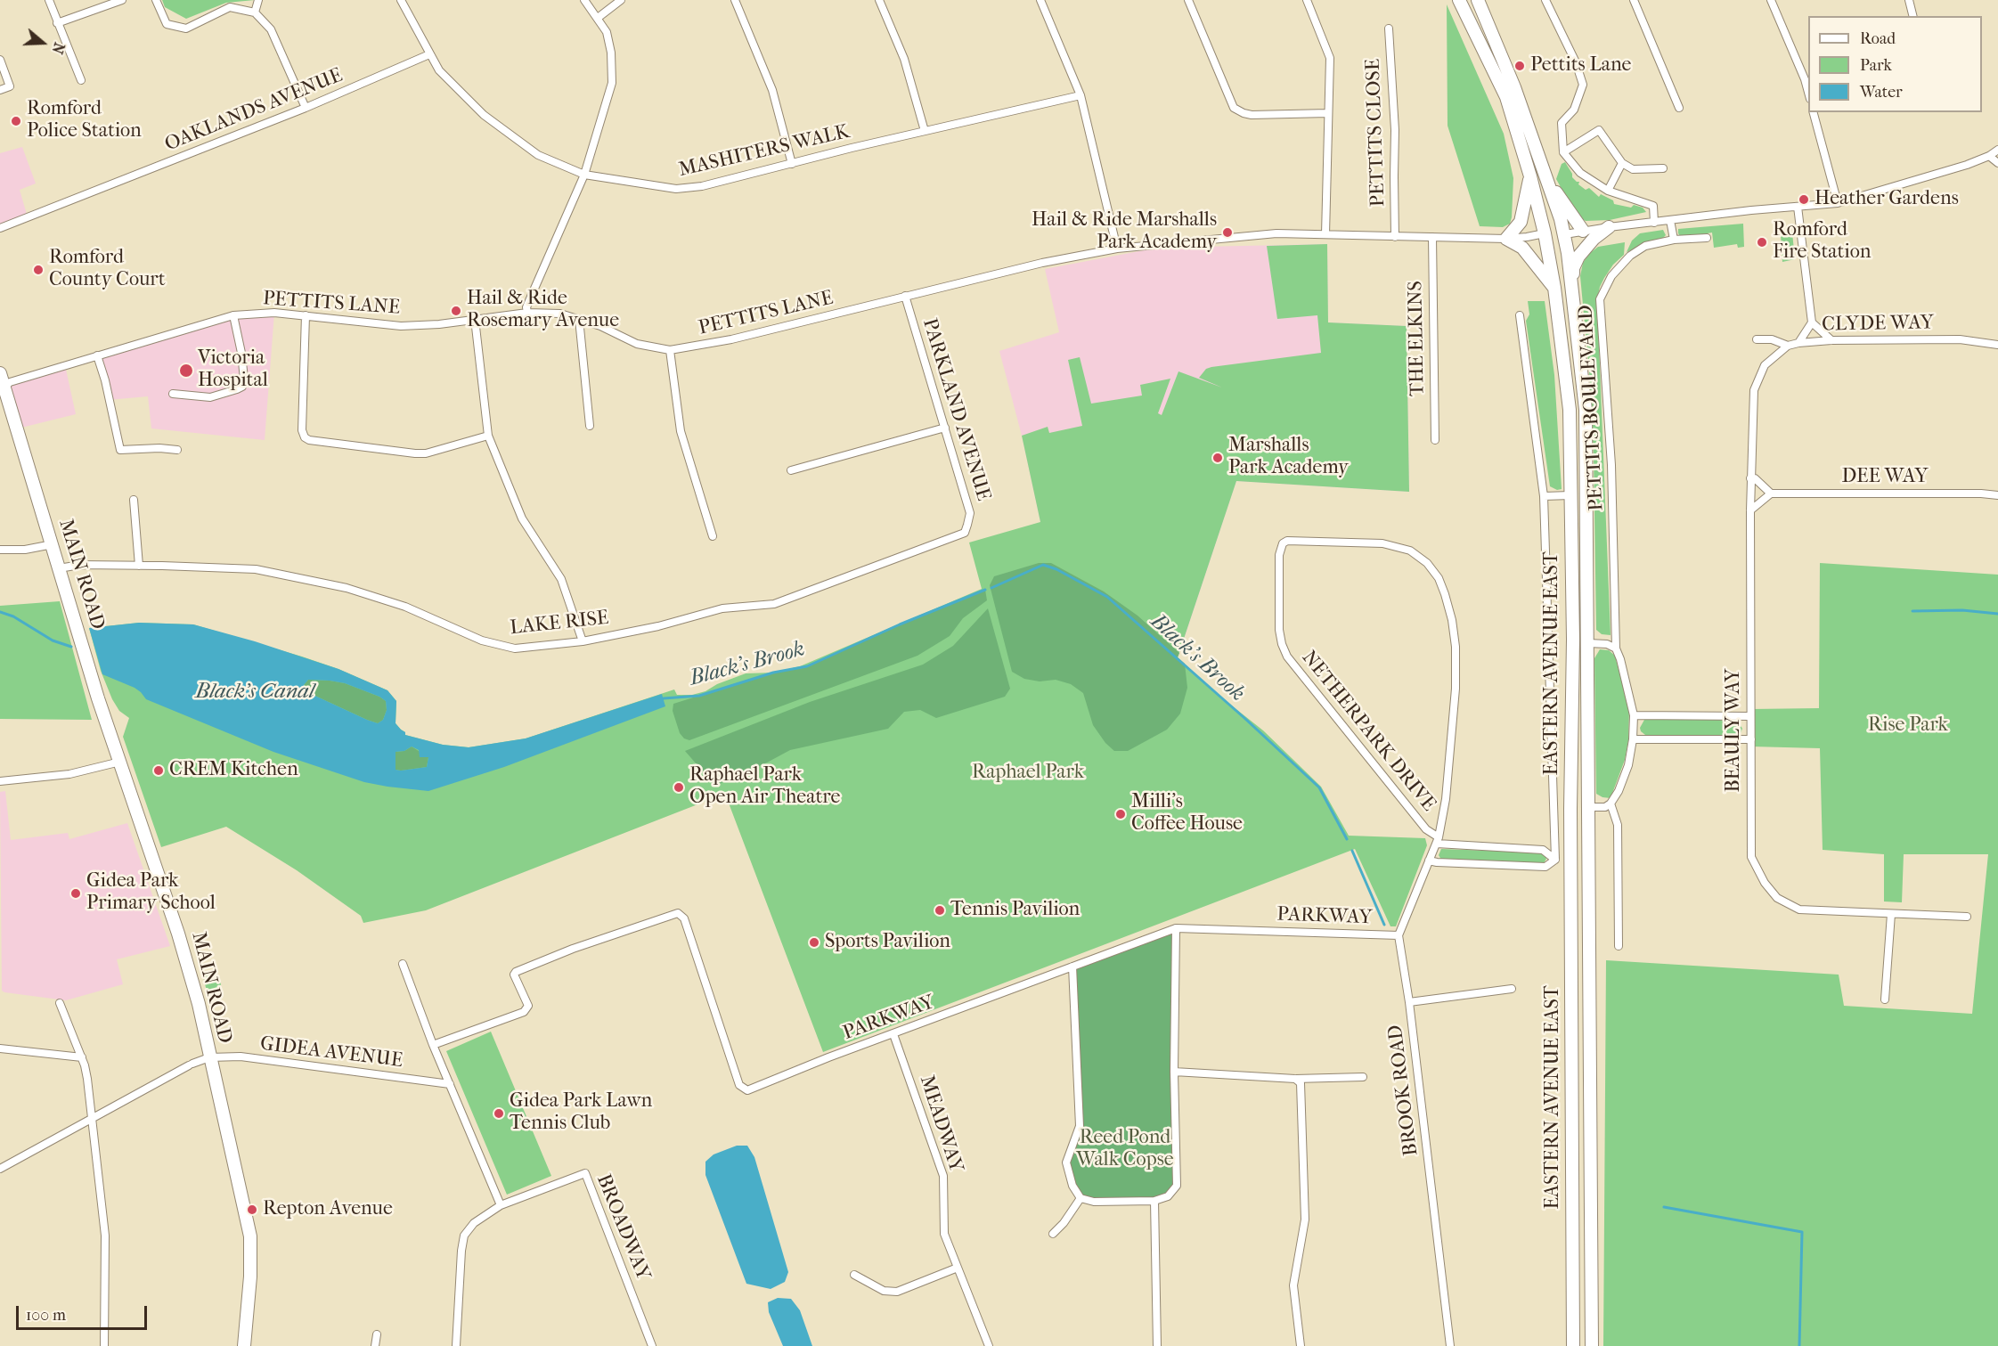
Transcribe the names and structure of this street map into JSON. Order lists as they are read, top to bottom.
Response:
{
  "streets": {
    "main road": ["MAIN ROAD", "EASTERN AVENUE EAST"],
    "street": [
      "OAKLANDS AVENUE",
      "PETTITS CLOSE",
      "MASHITERS WALK",
      "PETTITS LANE",
      "CLYDE WAY",
      "THE ELKINS",
      "PETTITS BOULEVARD",
      "PARKLAND AVENUE",
      "DEE WAY",
      "LAKE RISE",
      "BEAULY WAY",
      "NETHERPARK DRIVE",
      "PARKWAY",
      "GIDEA AVENUE",
      "BROOK ROAD",
      "MEADWAY",
      "BROADWAY"
    ]
  },
  "crossings": [
    ["OAKLANDS AVENUE", "MASHITERS WALK"],
    ["PETTITS CLOSE", "PETTITS LANE"],
    ["PETTITS LANE", "THE ELKINS"],
    ["PETTITS LANE", "PARKLAND AVENUE"],
    ["PETTITS LANE", "MAIN ROAD"],
    ["PETTITS LANE", "EASTERN AVENUE EAST"],
    ["CLYDE WAY", "BEAULY WAY"],
    ["PARKLAND AVENUE", "LAKE RISE"],
    ["MAIN ROAD", "LAKE RISE"],
    ["MAIN ROAD", "GIDEA AVENUE"],
    ["PARKWAY", "BROOK ROAD"],
    ["PARKWAY", "MEADWAY"]
  ],
  "water": ["Black's Brook", "Black's Canal"],
  "parks": ["Rise Park", "Raphael Park", "Reed Pond Walk Copse"],
  "places": [
    "Pettits Lane",
    "Romford Police Station",
    "Heather Gardens",
    "Hail & Ride Marshalls Park Academy",
    "Romford Fire Station",
    "Romford County Court",
    "Hail & Ride Rosemary Avenue",
    "Victoria Hospital",
    "Marshalls Park Academy",
    "CREM Kitchen",
    "Raphael Park Open Air Theatre",
    "Milli's Coffee House",
    "Gidea Park Primary School",
    "Tennis Pavilion",
    "Sports Pavilion",
    "Gidea Park Lawn Tennis Club",
    "Repton Avenue"
  ],
  "legend": ["Road", "Park", "Water"],
  "scale_bar": "100 m",
  "north": "right"
}
